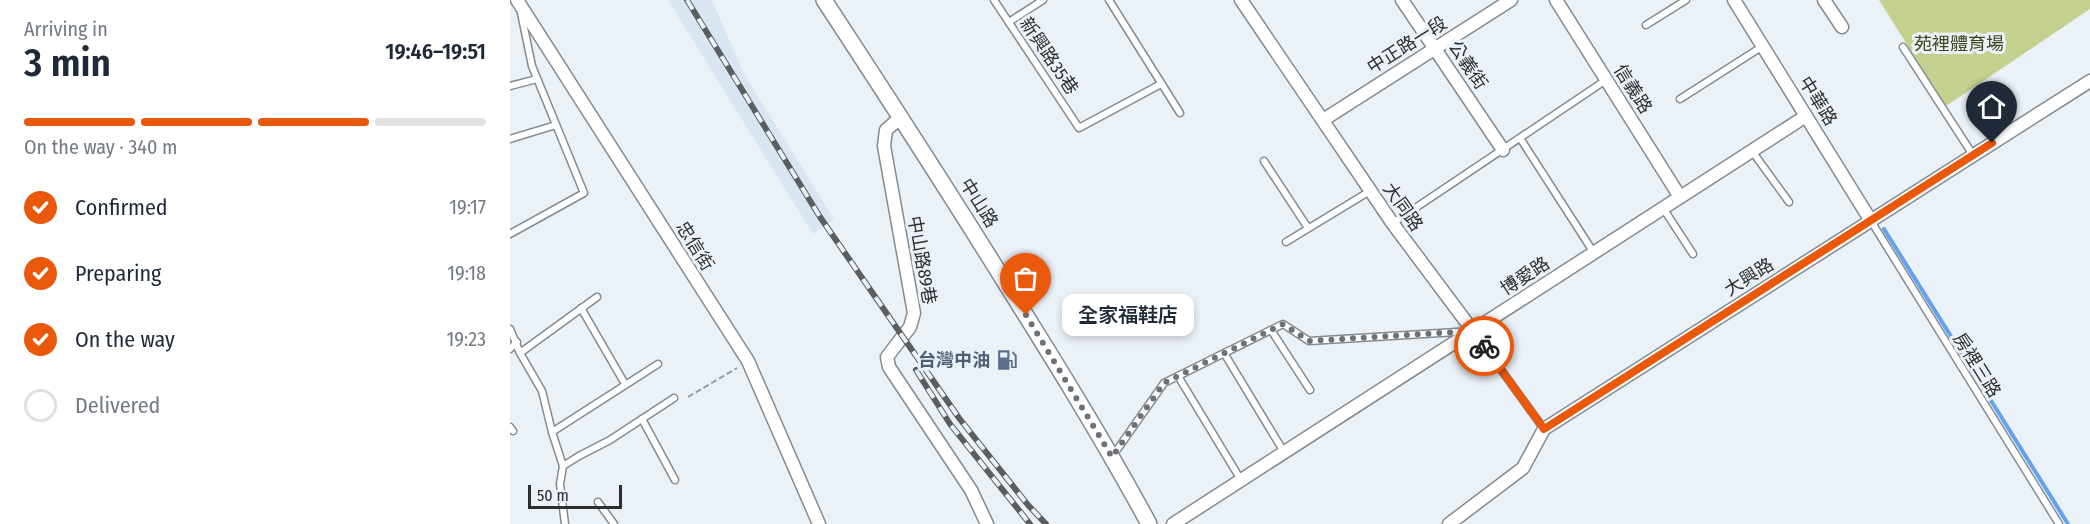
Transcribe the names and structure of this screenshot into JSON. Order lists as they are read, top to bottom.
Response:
{
  "streets": {
    "street": [
      "中正路一段",
      "公義街",
      "信義路",
      "中華路",
      "中山路",
      "大同路",
      "忠信街",
      "中山路89巷",
      "博愛路",
      "大興路"
    ],
    "lane": ["新興路35巷", "房裡三路"]
  },
  "crossings": [
    ["中正路一段", "公義街"],
    ["中正路一段", "大同路"],
    ["信義路", "博愛路"],
    ["中華路", "博愛路"],
    ["中華路", "大興路"],
    ["中華路", "房裡三路"],
    ["中山路", "中山路89巷"],
    ["大同路", "博愛路"],
    ["大同路", "大興路"],
    ["大興路", "房裡三路"]
  ],
  "parks": ["苑裡體育場"],
  "places": {
    "other": ["全家福鞋店"],
    "fuel station": ["台灣中油"]
  },
  "scale_bar": "50 m",
  "page": {
    "heading": ["3 min", "Arriving in", "19:46–19:51"],
    "bar": "On the way · 340 m",
    "list": [
      ["Confirmed", "19:17"],
      ["Preparing", "19:18"],
      ["On the way", "19:23"],
      "Delivered"
    ],
    "bubble": "全家福鞋店",
    "scale": "50 m"
  }
}
